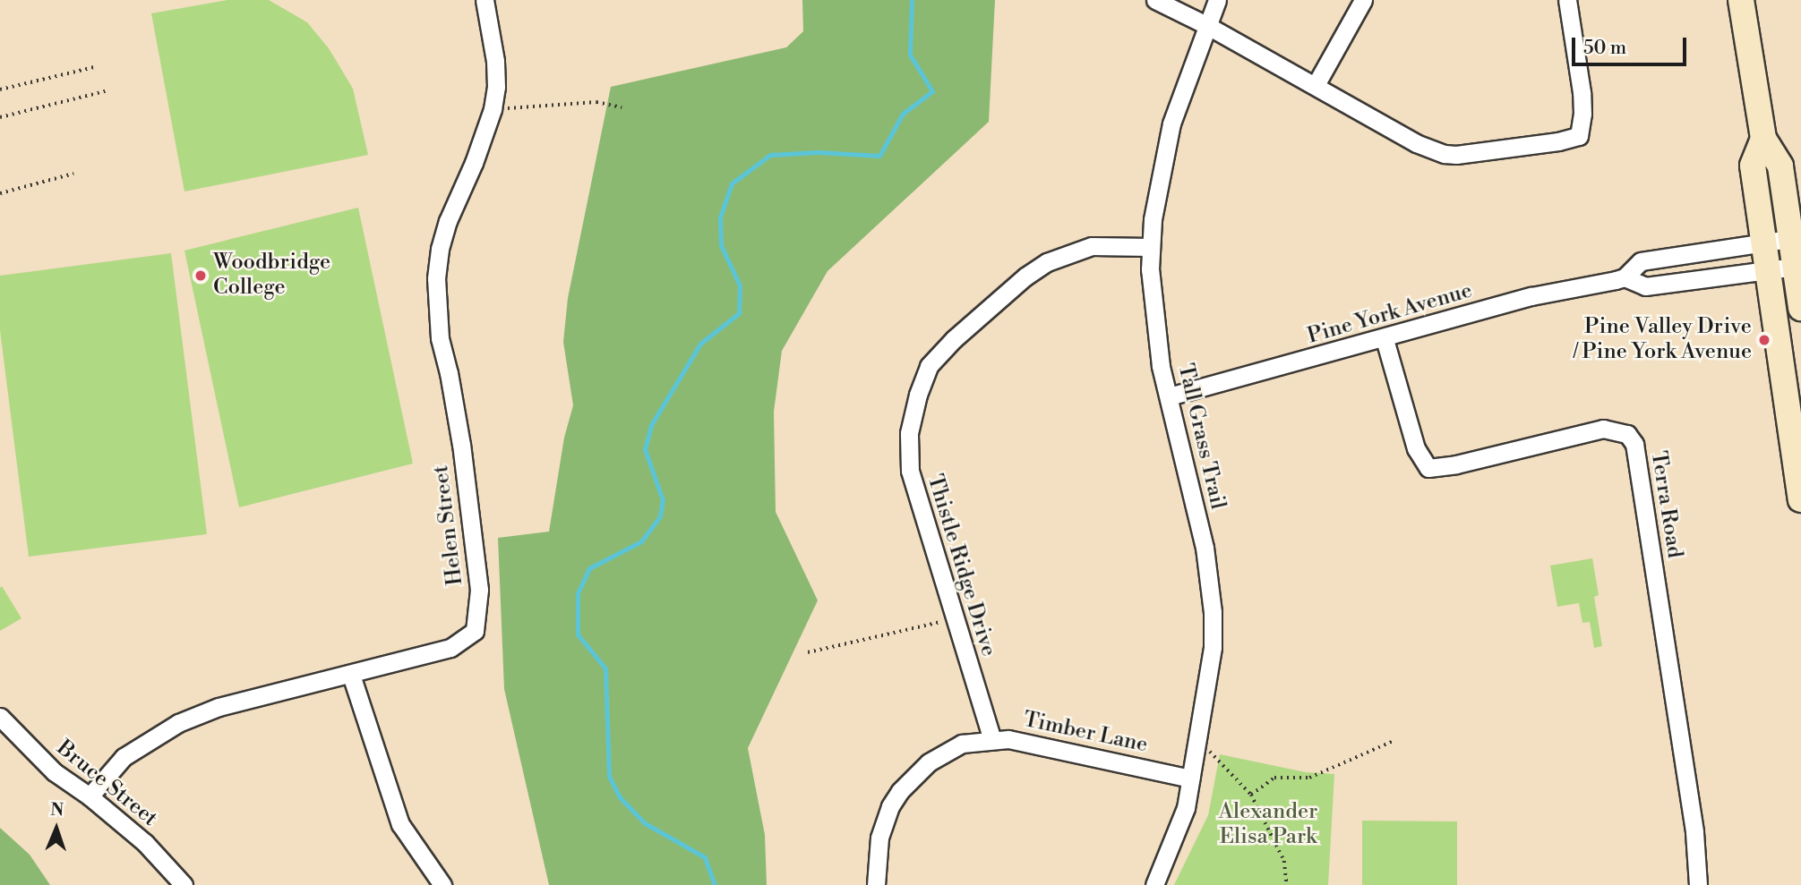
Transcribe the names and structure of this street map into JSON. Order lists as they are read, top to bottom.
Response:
{
  "streets": {
    "street": [
      "Pine York Avenue",
      "Tall Grass Trail",
      "Terra Road",
      "Helen Street",
      "Thistle Ridge Drive",
      "Timber Lane",
      "Bruce Street"
    ]
  },
  "crossings": [
    ["Pine York Avenue", "Tall Grass Trail"],
    ["Pine York Avenue", "Terra Road"],
    ["Tall Grass Trail", "Thistle Ridge Drive"],
    ["Tall Grass Trail", "Timber Lane"],
    ["Helen Street", "Bruce Street"],
    ["Thistle Ridge Drive", "Timber Lane"]
  ],
  "parks": ["Alexander Elisa Park"],
  "places": ["Woodbridge College", "Pine Valley Drive / Pine York Avenue"],
  "scale_bar": "50 m",
  "north": "top"
}
